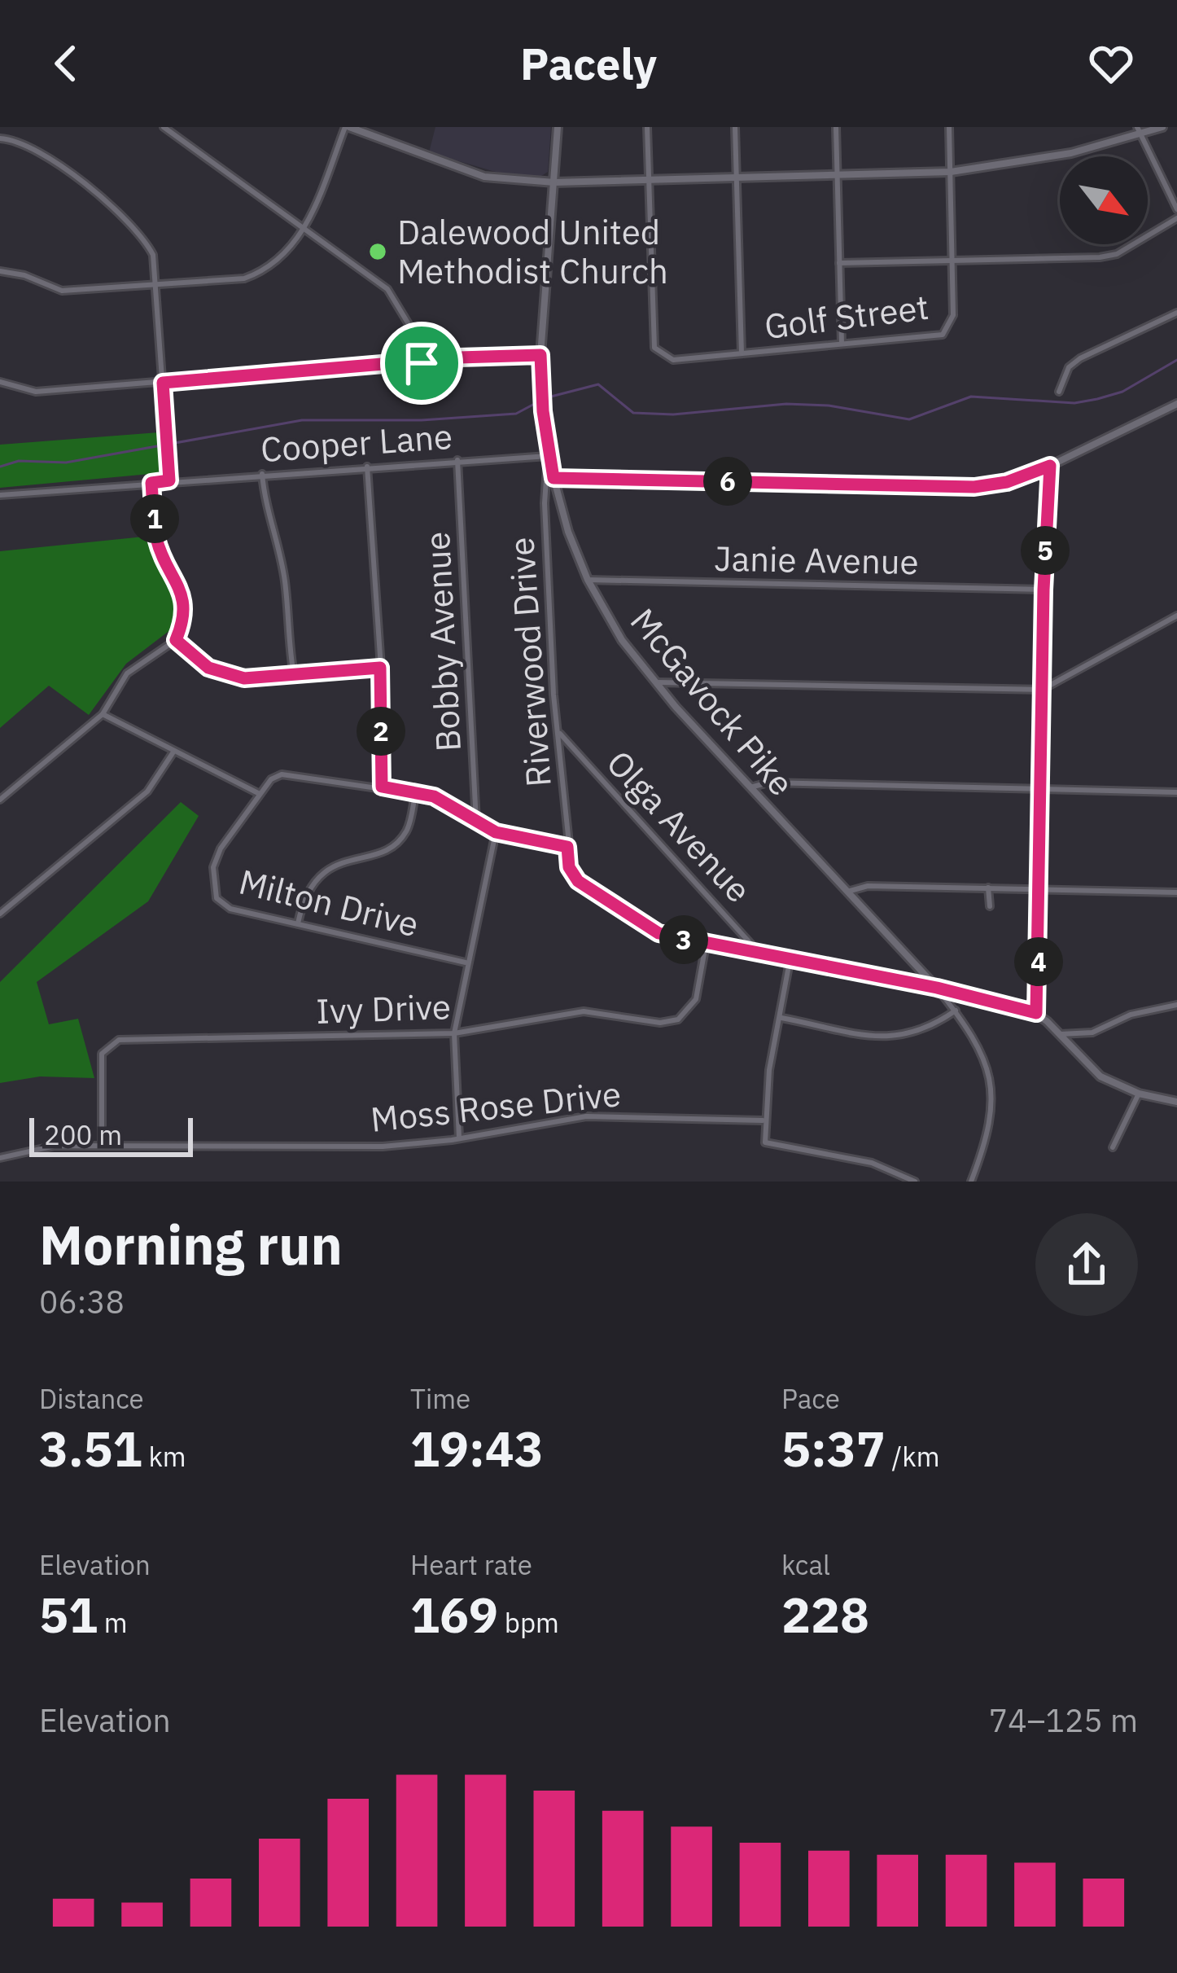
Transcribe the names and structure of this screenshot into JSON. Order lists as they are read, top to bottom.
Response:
{
  "streets": {
    "street": [
      "Golf Street",
      "Cooper Lane",
      "Janie Avenue",
      "Bobby Avenue",
      "Riverwood Drive",
      "McGavock Pike",
      "Olga Avenue",
      "Milton Drive",
      "Ivy Drive",
      "Moss Rose Drive"
    ]
  },
  "crossings": [
    ["Cooper Lane", "Bobby Avenue"],
    ["Cooper Lane", "Riverwood Drive"],
    ["Cooper Lane", "McGavock Pike"],
    ["Janie Avenue", "McGavock Pike"],
    ["Riverwood Drive", "McGavock Pike"],
    ["Riverwood Drive", "Olga Avenue"],
    ["Riverwood Drive", "Ivy Drive"],
    ["Ivy Drive", "Moss Rose Drive"]
  ],
  "places": ["Dalewood United Methodist Church"],
  "scale_bar": "200 m",
  "north": "bottom right",
  "page": {
    "header": "Pacely",
    "pins": [
      "6",
      "1",
      "5",
      "2",
      "3",
      "4"
    ],
    "scale": "200 m",
    "heading": ["Morning run", "06:38"],
    "stats": [
      ["Distance", "3.51 km"],
      ["Time", "19:43"],
      ["Pace", "5:37 /km"],
      ["Elevation", "51 m"],
      ["Heart rate", "169 bpm"],
      ["kcal", "228"]
    ],
    "chart": ["Elevation", "74–125 m"]
  }
}
